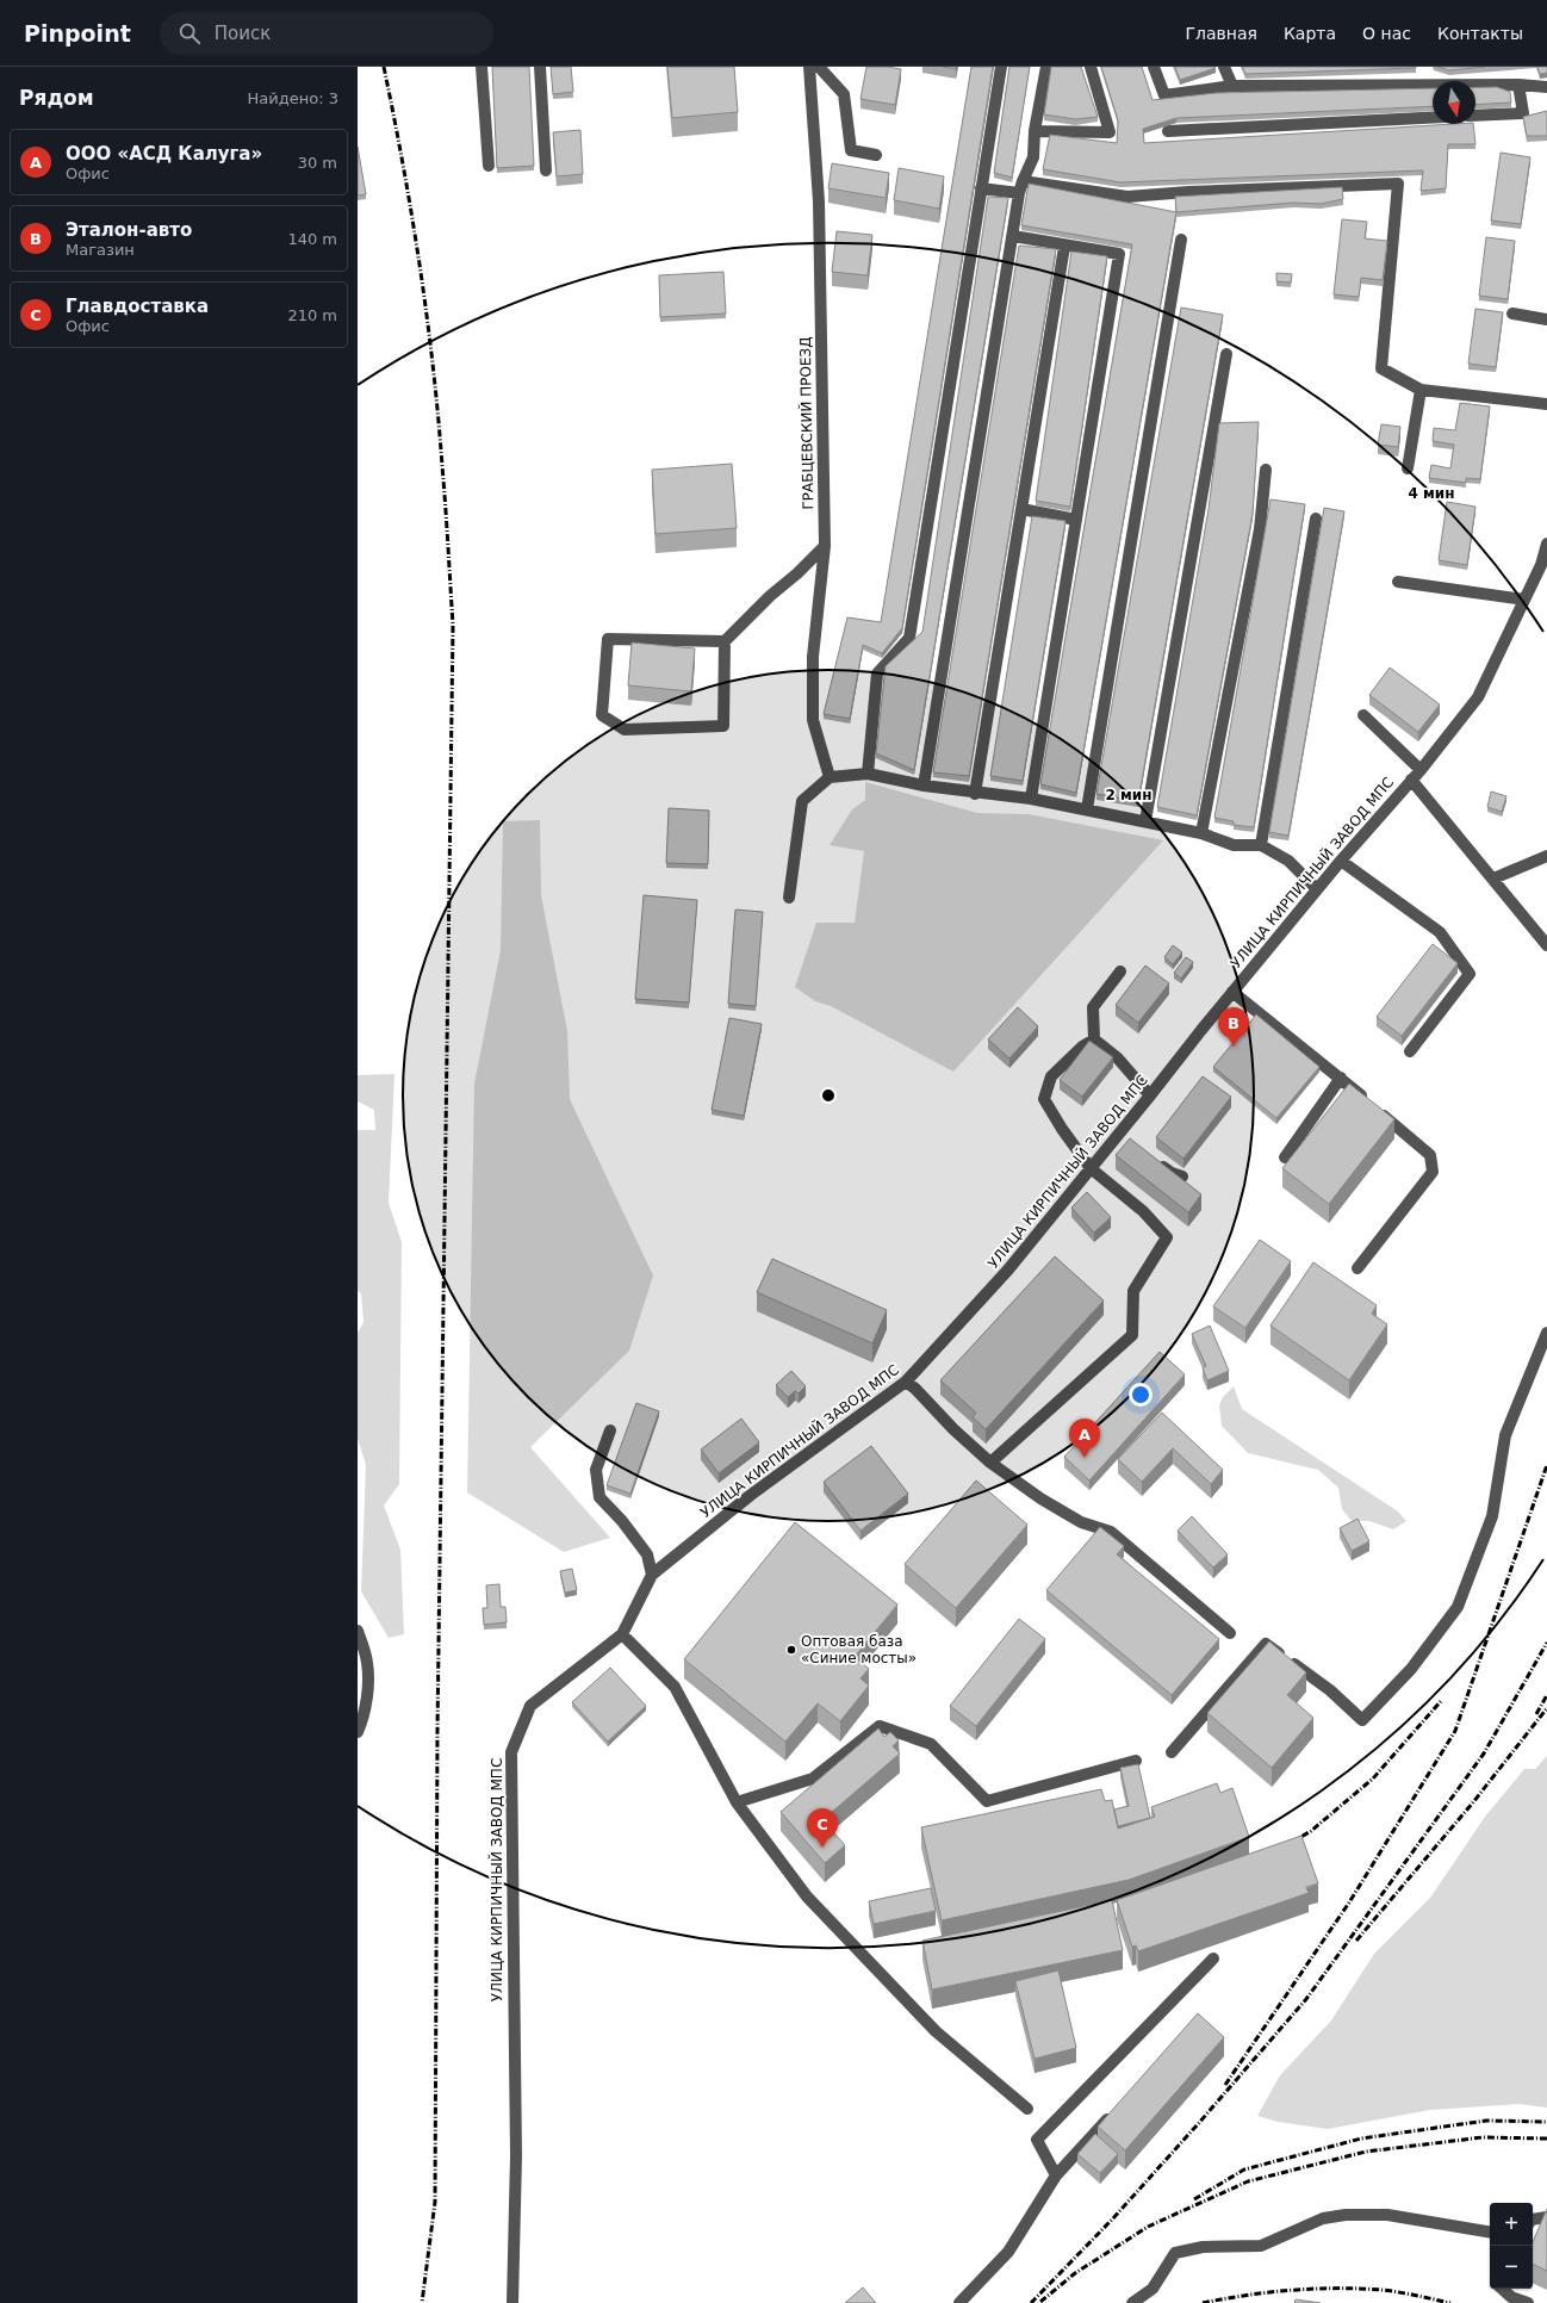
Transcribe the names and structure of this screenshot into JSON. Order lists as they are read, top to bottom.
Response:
{
  "streets": {
    "street": ["ГРАБЦЕВСКИЙ ПРОЕЗД", "УЛИЦА КИРПИЧНЫЙ ЗАВОД МПС"]
  },
  "places": ["Оптовая база «Синие мосты»"],
  "north": "bottom",
  "page": {
    "header": "Pinpoint",
    "search": "Поиск",
    "nav": [
      "Главная",
      "Карта",
      "О нас",
      "Контакты"
    ],
    "heading": ["Рядом", "Найдено: 3"],
    "list": [
      {
        "mark": "A",
        "name": "ООО «АСД Калуга»",
        "note": "Офис",
        "value": "30 m"
      },
      {
        "mark": "B",
        "name": "Эталон-авто",
        "note": "Магазин",
        "value": "140 m"
      },
      {
        "mark": "C",
        "name": "Главдоставка",
        "note": "Офис",
        "value": "210 m"
      }
    ],
    "pins": ["B", "A", "C"],
    "map_buttons": ["+", "−"]
  },
  "rings": ["4 мин", "2 мин"]
}
